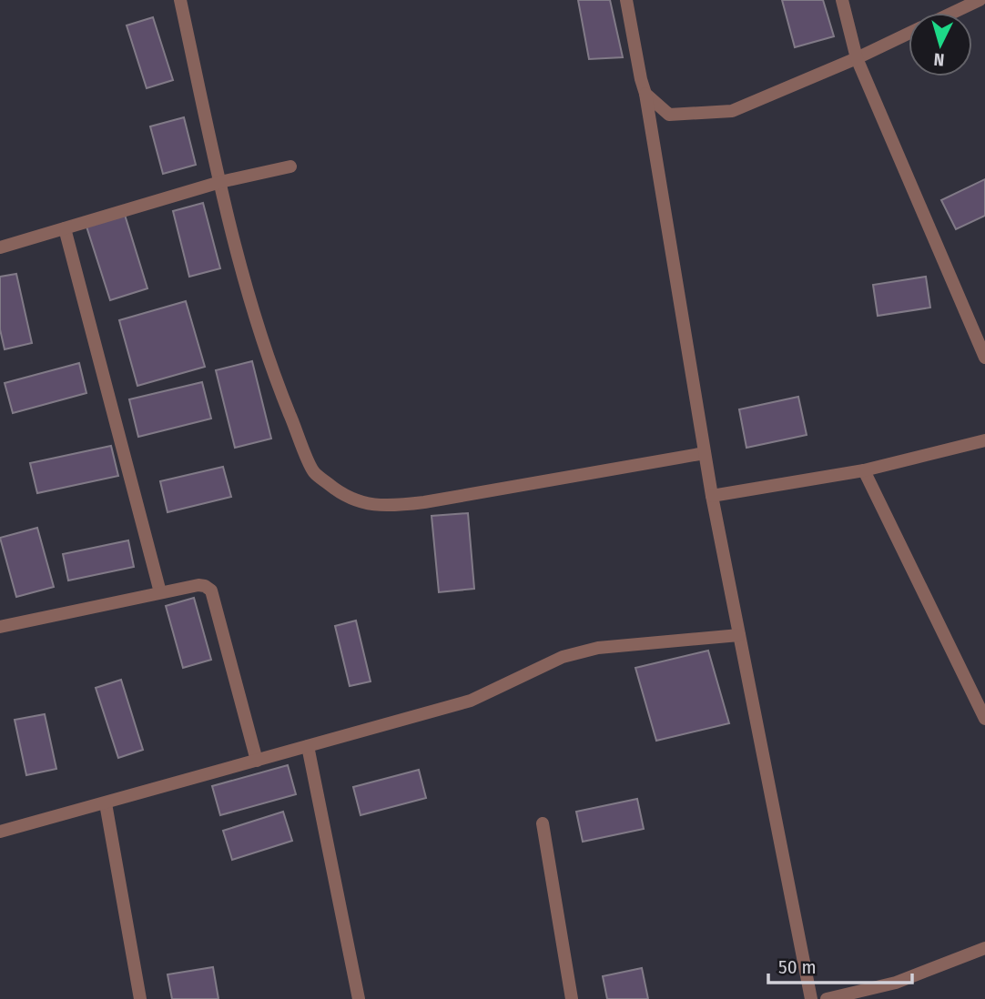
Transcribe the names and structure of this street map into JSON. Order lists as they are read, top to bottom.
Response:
{
  "scale_bar": "50 m",
  "north": "bottom"
}
